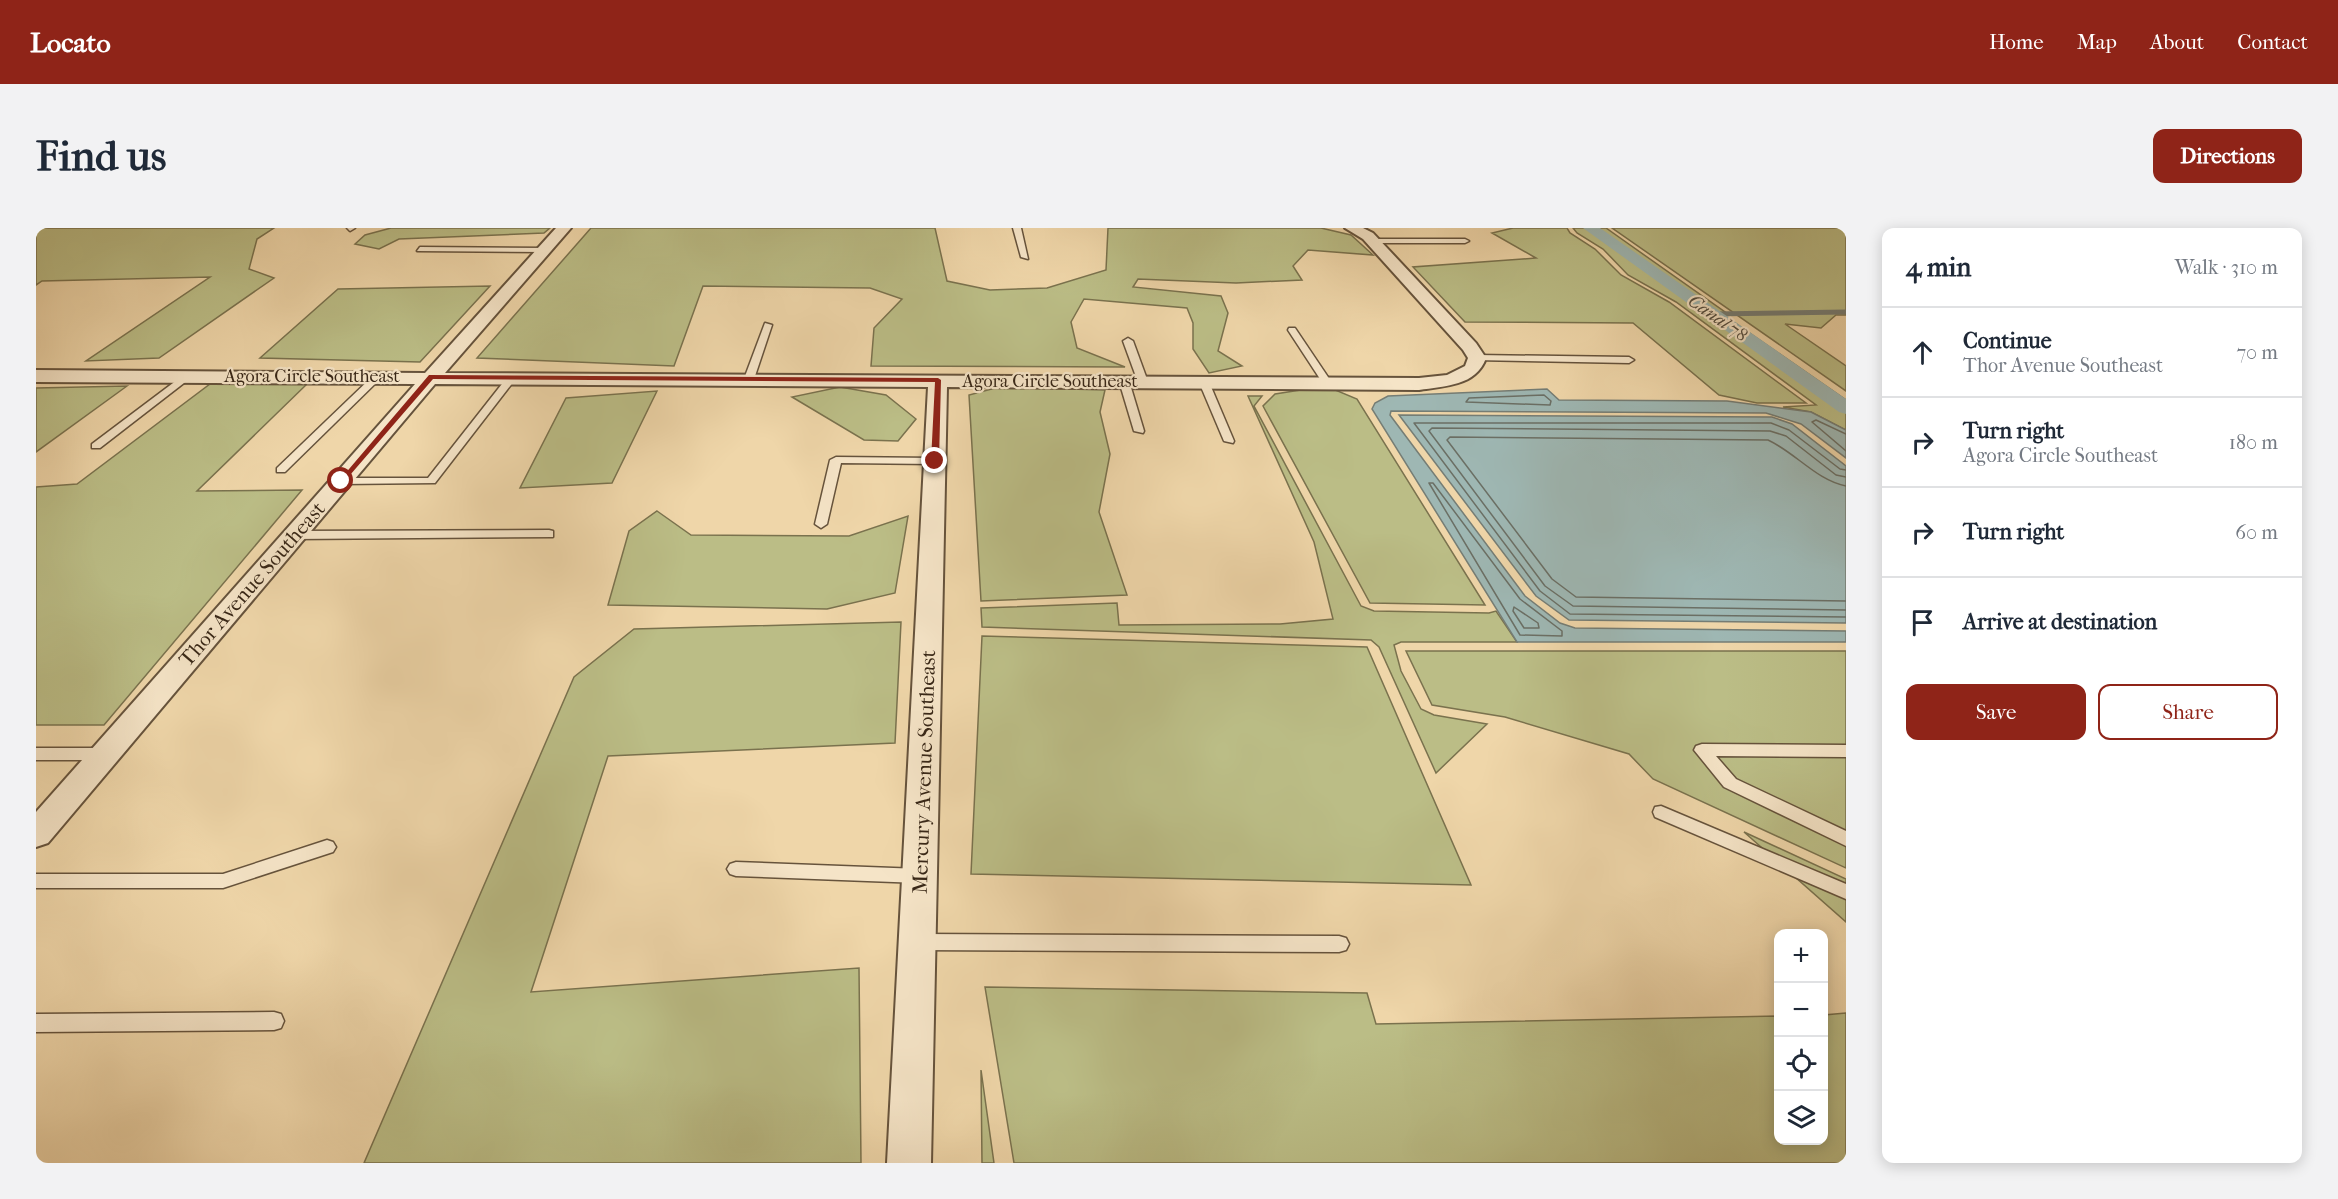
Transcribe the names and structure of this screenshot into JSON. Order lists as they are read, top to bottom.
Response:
{
  "streets": {
    "street": ["Agora Circle Southeast", "Thor Avenue Southeast", "Mercury Avenue Southeast"]
  },
  "crossings": [
    ["Agora Circle Southeast", "Thor Avenue Southeast"],
    ["Agora Circle Southeast", "Mercury Avenue Southeast"]
  ],
  "water": ["Canal 78"],
  "page": {
    "header": "Locato",
    "nav": [
      "Home",
      "Map",
      "About",
      "Contact"
    ],
    "buttons": [
      "Directions",
      ["Save", "Share"]
    ],
    "title": "Find us",
    "heading": ["4 min", "Walk · 310 m"],
    "list": [
      ["Continue", "Thor Avenue Southeast", "70 m"],
      ["Turn right", "Agora Circle Southeast", "180 m"],
      ["Turn right", "60 m"],
      "Arrive at destination"
    ],
    "map_buttons": ["+", "−"]
  }
}
